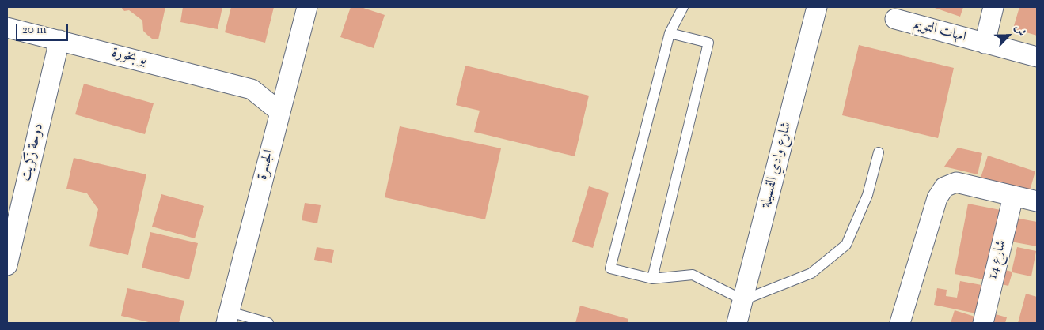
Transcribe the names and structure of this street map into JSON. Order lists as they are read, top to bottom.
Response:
{
  "streets": {
    "street": [
      "امهات التويم",
      "بو بخورة",
      "دوحة زكريت",
      "الجسرة",
      "شارع وادي الفسيلة",
      "شارع 14"
    ]
  },
  "crossings": [
    ["بو بخورة", "دوحة زكريت"],
    ["بو بخورة", "الجسرة"]
  ],
  "scale_bar": "20 m",
  "north": "top right"
}
